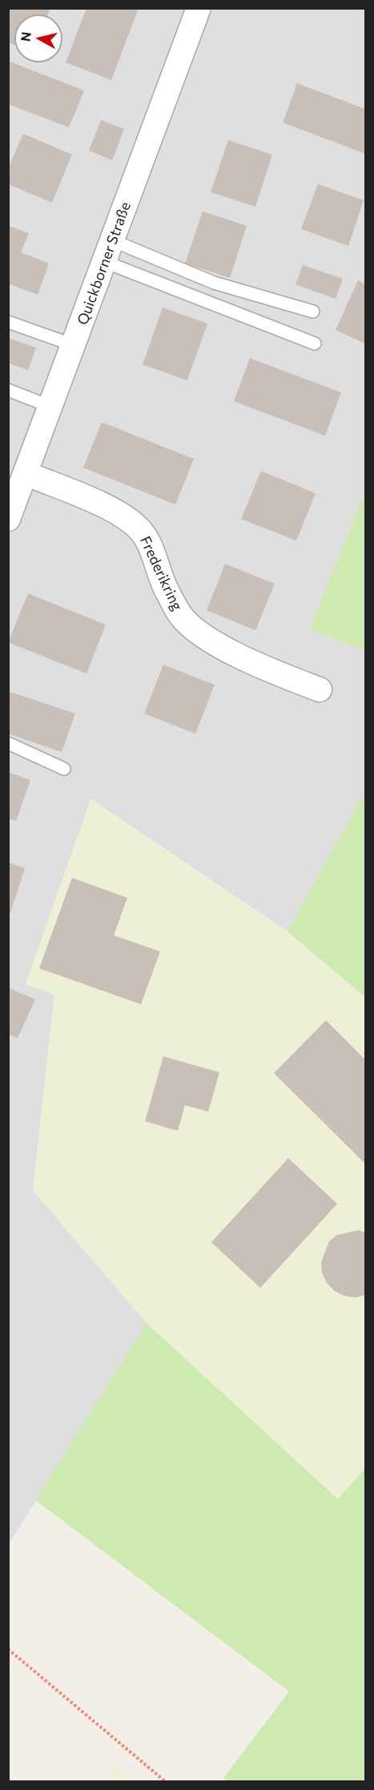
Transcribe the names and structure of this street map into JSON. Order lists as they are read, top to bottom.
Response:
{
  "streets": {
    "street": ["Quickborner Straße", "Frederikring"]
  },
  "crossings": [
    ["Quickborner Straße", "Frederikring"]
  ],
  "north": "left"
}
